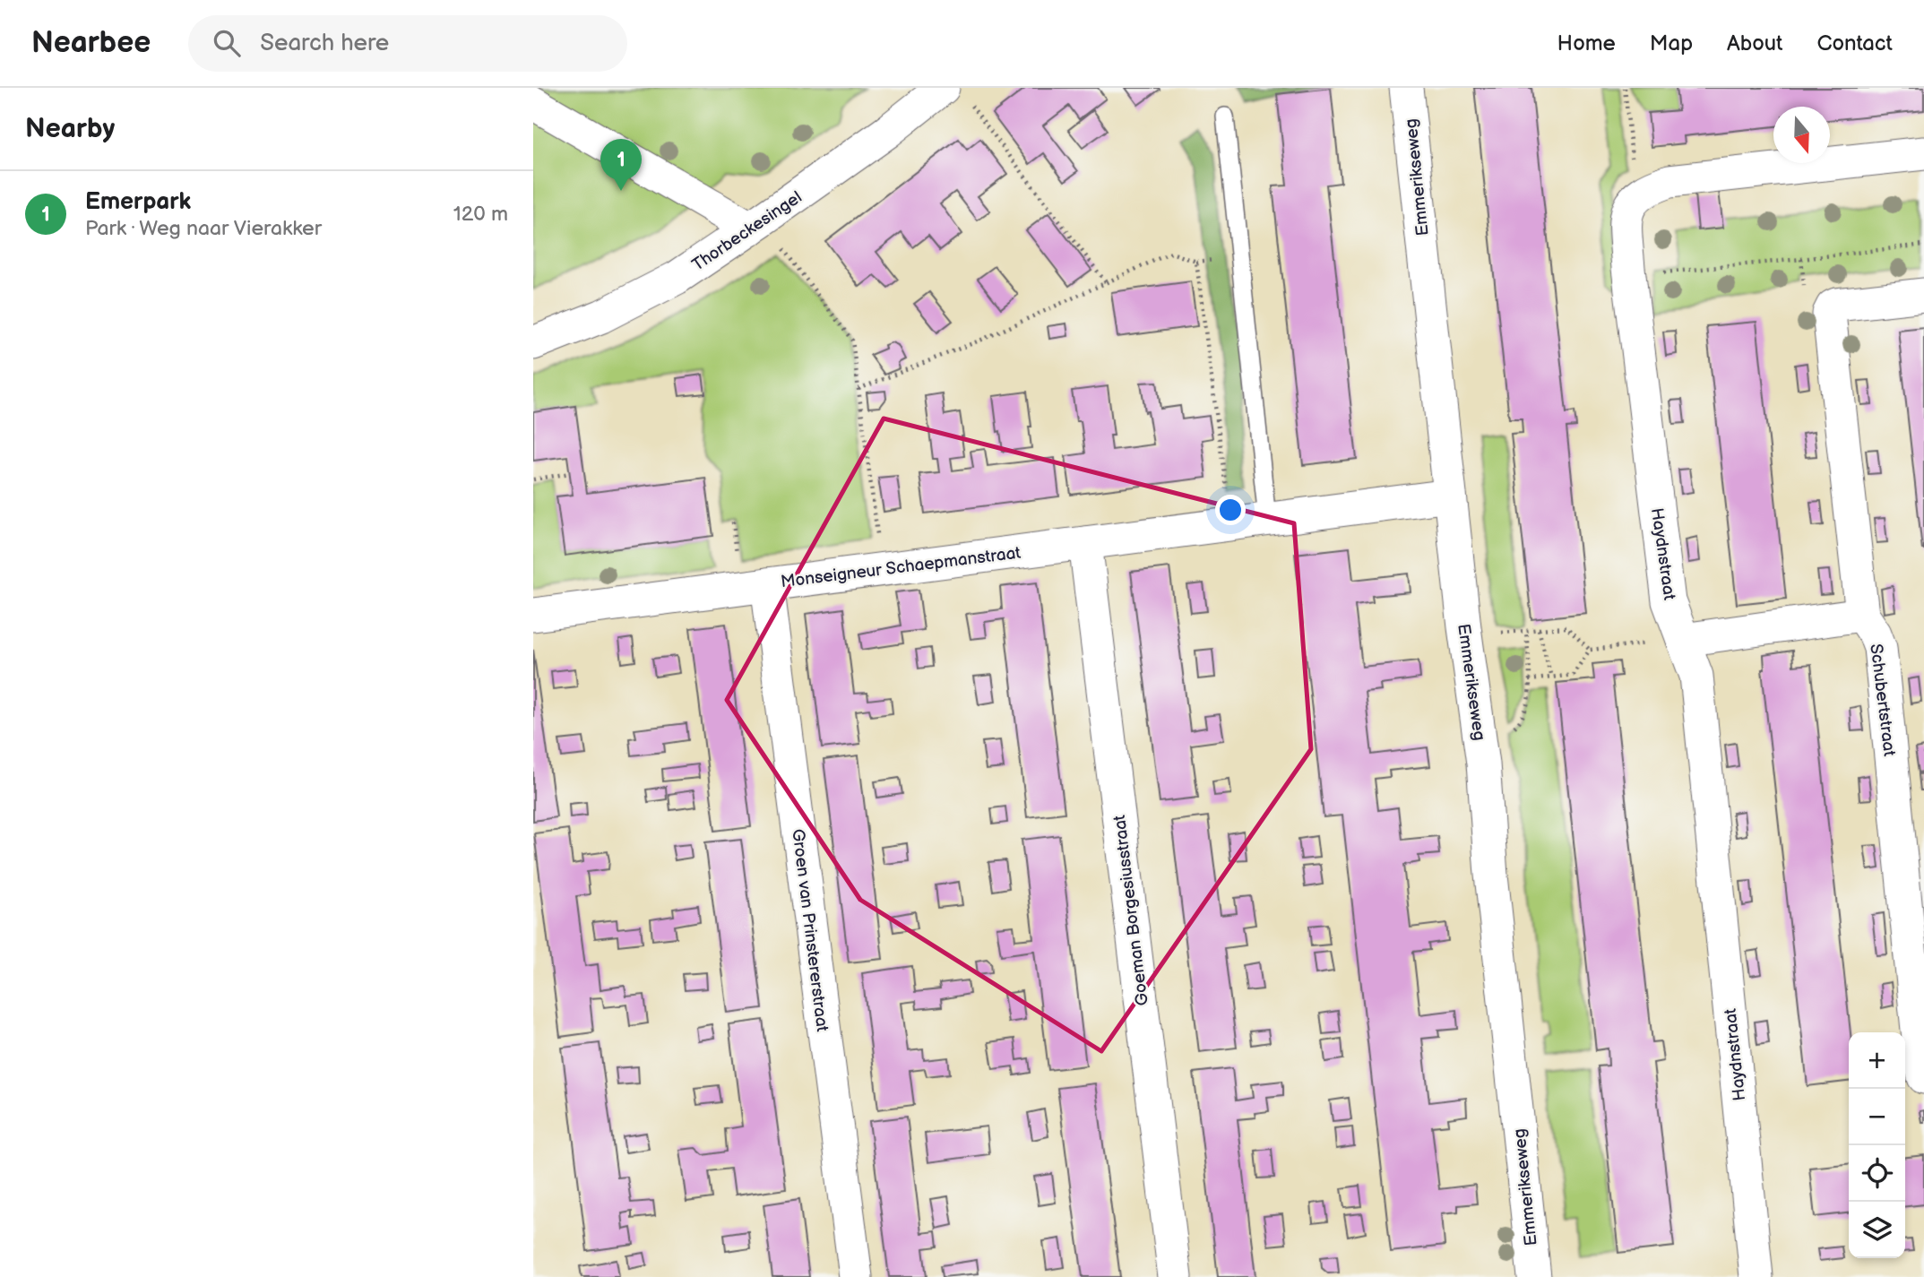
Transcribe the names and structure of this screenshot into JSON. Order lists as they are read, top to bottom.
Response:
{
  "streets": {
    "street": [
      "Emmerikseweg",
      "Thorbeckesingel",
      "Haydnstraat",
      "Monseigneur Schaepmanstraat",
      "Schubertstraat",
      "Goeman Borgesiusstraat",
      "Groen van Prinstererstraat"
    ]
  },
  "crossings": [
    ["Emmerikseweg", "Monseigneur Schaepmanstraat"],
    ["Monseigneur Schaepmanstraat", "Goeman Borgesiusstraat"],
    ["Monseigneur Schaepmanstraat", "Groen van Prinstererstraat"]
  ],
  "north": "bottom",
  "page": {
    "header": "Nearbee",
    "search": "Search here",
    "nav": [
      "Home",
      "Map",
      "About",
      "Contact"
    ],
    "heading": "Nearby",
    "pins": "1",
    "list": [
      {
        "mark": "1",
        "name": "Emerpark",
        "note": "Park · Weg naar Vierakker",
        "value": "120 m"
      }
    ],
    "map_buttons": ["+", "−"]
  }
}
